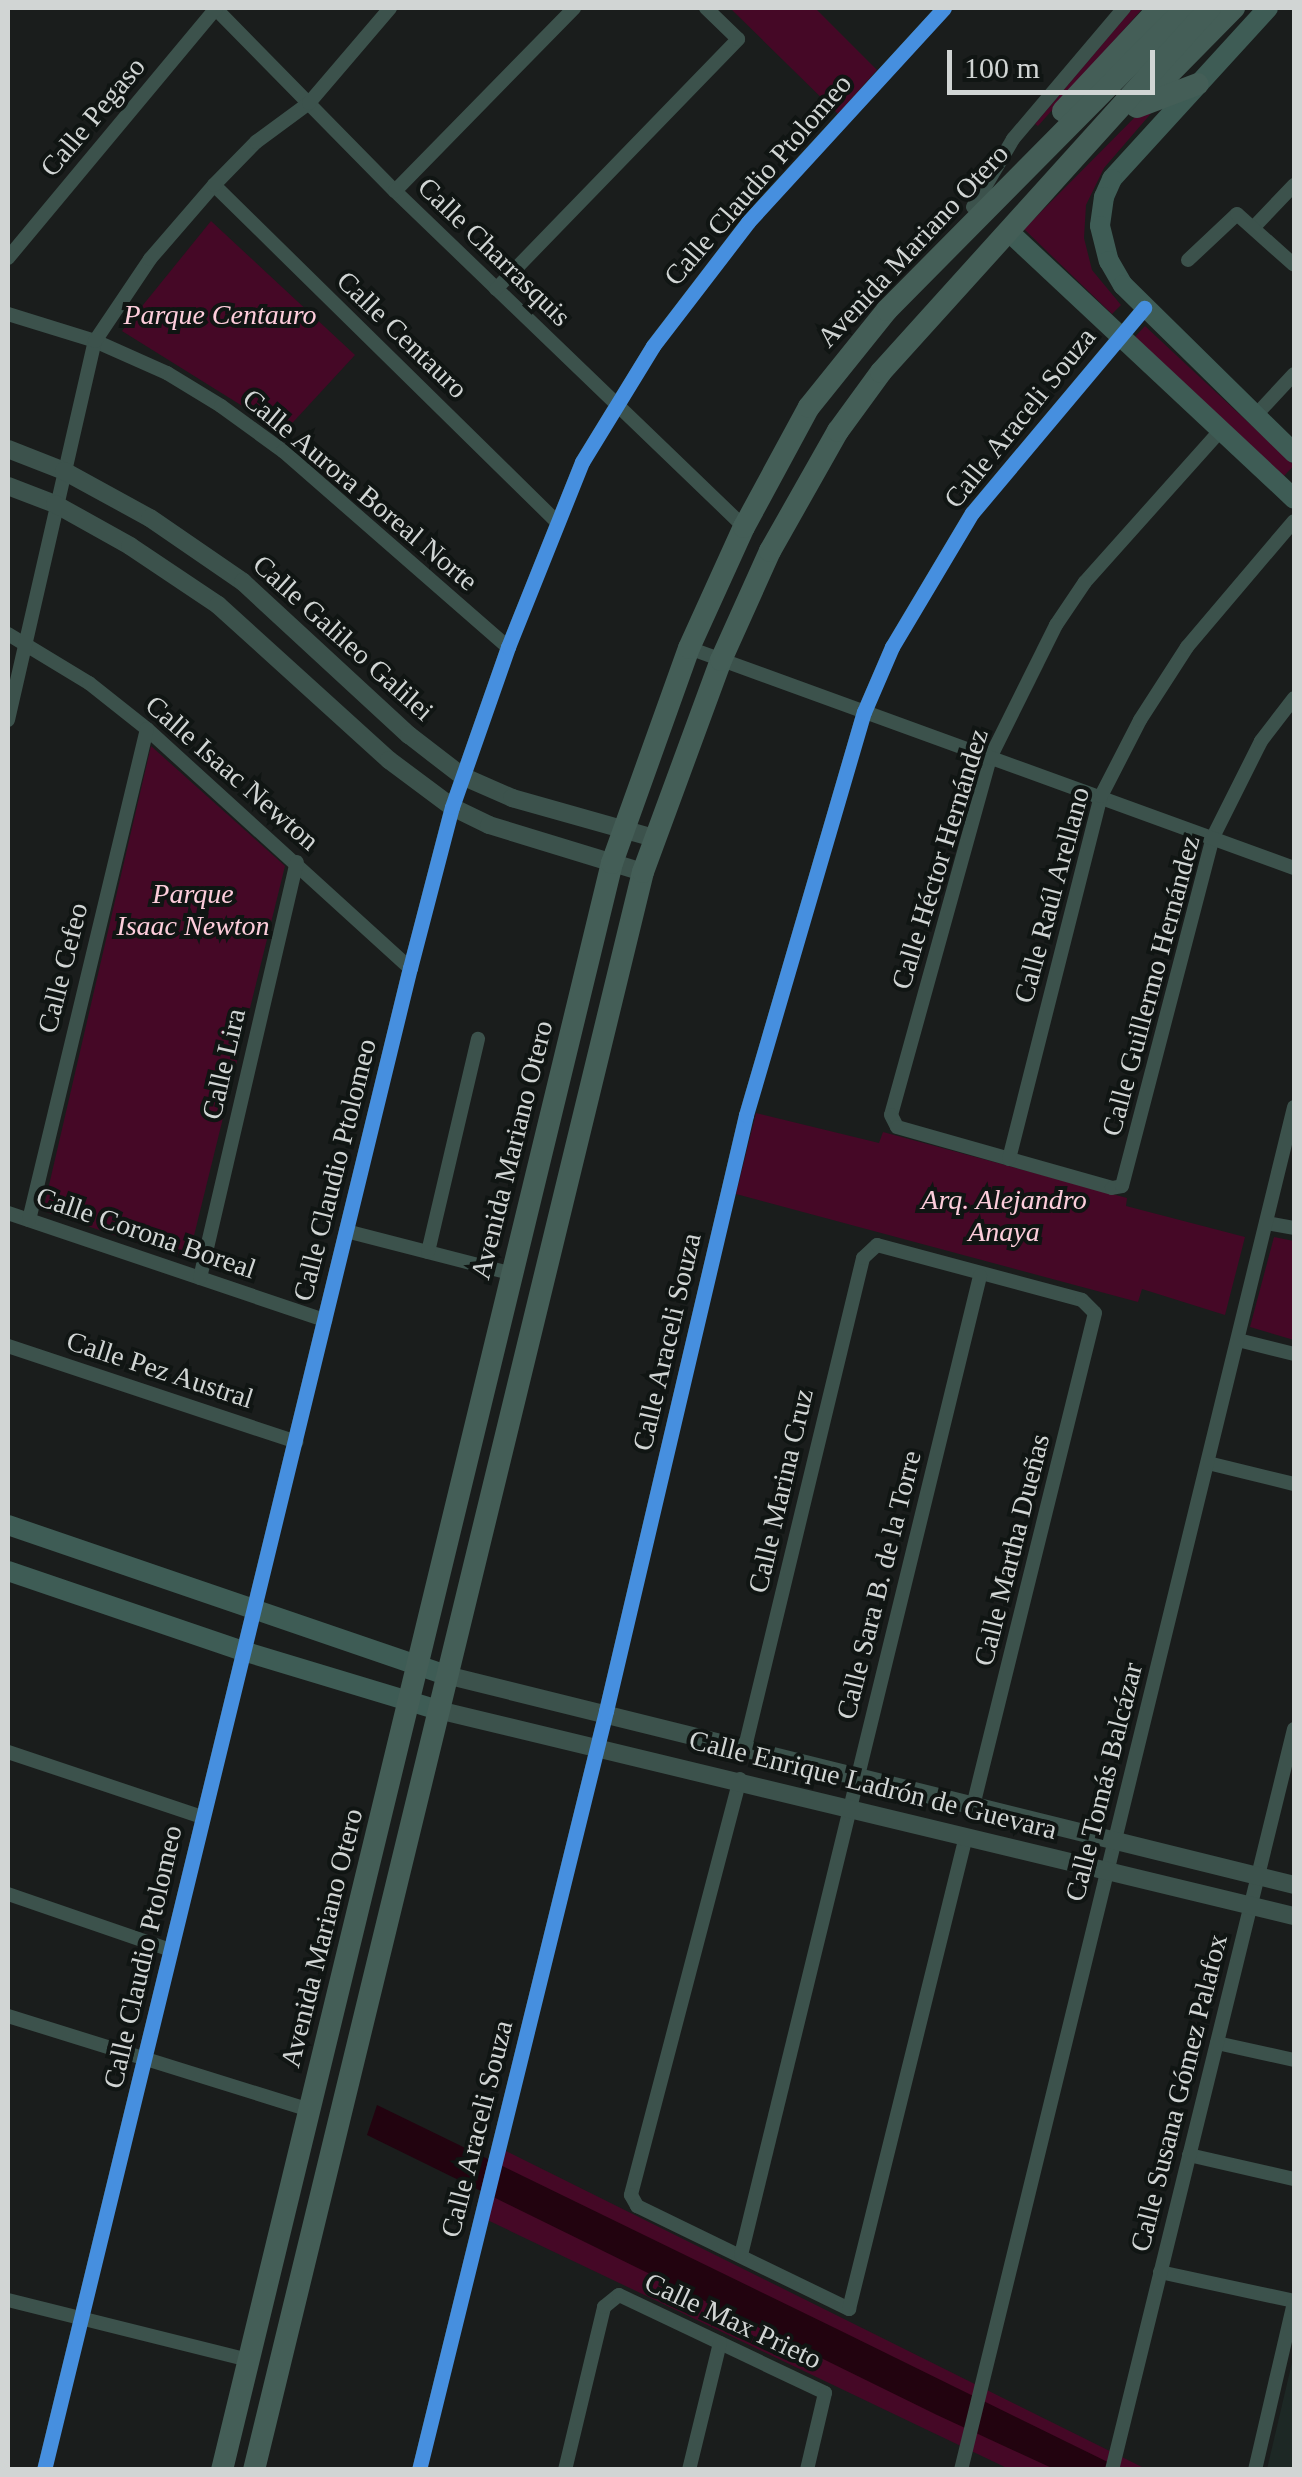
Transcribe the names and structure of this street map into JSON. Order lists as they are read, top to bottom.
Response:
{
  "streets": {
    "main road": ["Avenida Mariano Otero"],
    "street": [
      "Calle Pegaso",
      "Calle Claudio Ptolomeo",
      "Calle Charrasquis",
      "Calle Centauro",
      "Calle Araceli Souza",
      "Calle Aurora Boreal Norte",
      "Calle Galileo Galilei",
      "Calle Isaac Newton",
      "Calle Héctor Hernández",
      "Calle Raúl Arellano",
      "Calle Cefeo",
      "Calle Guillermo Hernández",
      "Calle Lira",
      "Calle Corona Boreal",
      "Calle Pez Austral",
      "Calle Marina Cruz",
      "Calle Martha Dueñas",
      "Calle Sara B. de la Torre",
      "Calle Tomás Balcázar",
      "Calle Enrique Ladrón de Guevara",
      "Calle Susana Gómez Palafox",
      "Calle Max Prieto"
    ]
  },
  "crossings": [
    ["Calle Pegaso", "Calle Charrasquis"],
    ["Calle Claudio Ptolomeo", "Calle Charrasquis"],
    ["Calle Claudio Ptolomeo", "Calle Centauro"],
    ["Calle Claudio Ptolomeo", "Calle Aurora Boreal Norte"],
    ["Calle Claudio Ptolomeo", "Calle Galileo Galilei"],
    ["Calle Claudio Ptolomeo", "Calle Isaac Newton"],
    ["Calle Claudio Ptolomeo", "Calle Corona Boreal"],
    ["Calle Claudio Ptolomeo", "Calle Pez Austral"],
    ["Avenida Mariano Otero", "Calle Charrasquis"],
    ["Avenida Mariano Otero", "Calle Galileo Galilei"],
    ["Avenida Mariano Otero", "Calle Enrique Ladrón de Guevara"],
    ["Calle Araceli Souza", "Calle Enrique Ladrón de Guevara"],
    ["Calle Isaac Newton", "Calle Cefeo"],
    ["Calle Isaac Newton", "Calle Lira"],
    ["Calle Héctor Hernández", "Calle Raúl Arellano"],
    ["Calle Héctor Hernández", "Calle Guillermo Hernández"],
    ["Calle Raúl Arellano", "Calle Guillermo Hernández"],
    ["Calle Cefeo", "Calle Corona Boreal"],
    ["Calle Lira", "Calle Corona Boreal"],
    ["Calle Marina Cruz", "Calle Martha Dueñas"],
    ["Calle Marina Cruz", "Calle Sara B. de la Torre"],
    ["Calle Marina Cruz", "Calle Enrique Ladrón de Guevara"],
    ["Calle Martha Dueñas", "Calle Sara B. de la Torre"],
    ["Calle Martha Dueñas", "Calle Enrique Ladrón de Guevara"],
    ["Calle Sara B. de la Torre", "Calle Enrique Ladrón de Guevara"],
    ["Calle Tomás Balcázar", "Calle Enrique Ladrón de Guevara"],
    ["Calle Enrique Ladrón de Guevara", "Calle Susana Gómez Palafox"]
  ],
  "parks": ["Parque Centauro", "Parque Isaac Newton", "Arq. Alejandro Anaya"],
  "scale_bar": "100 m"
}
